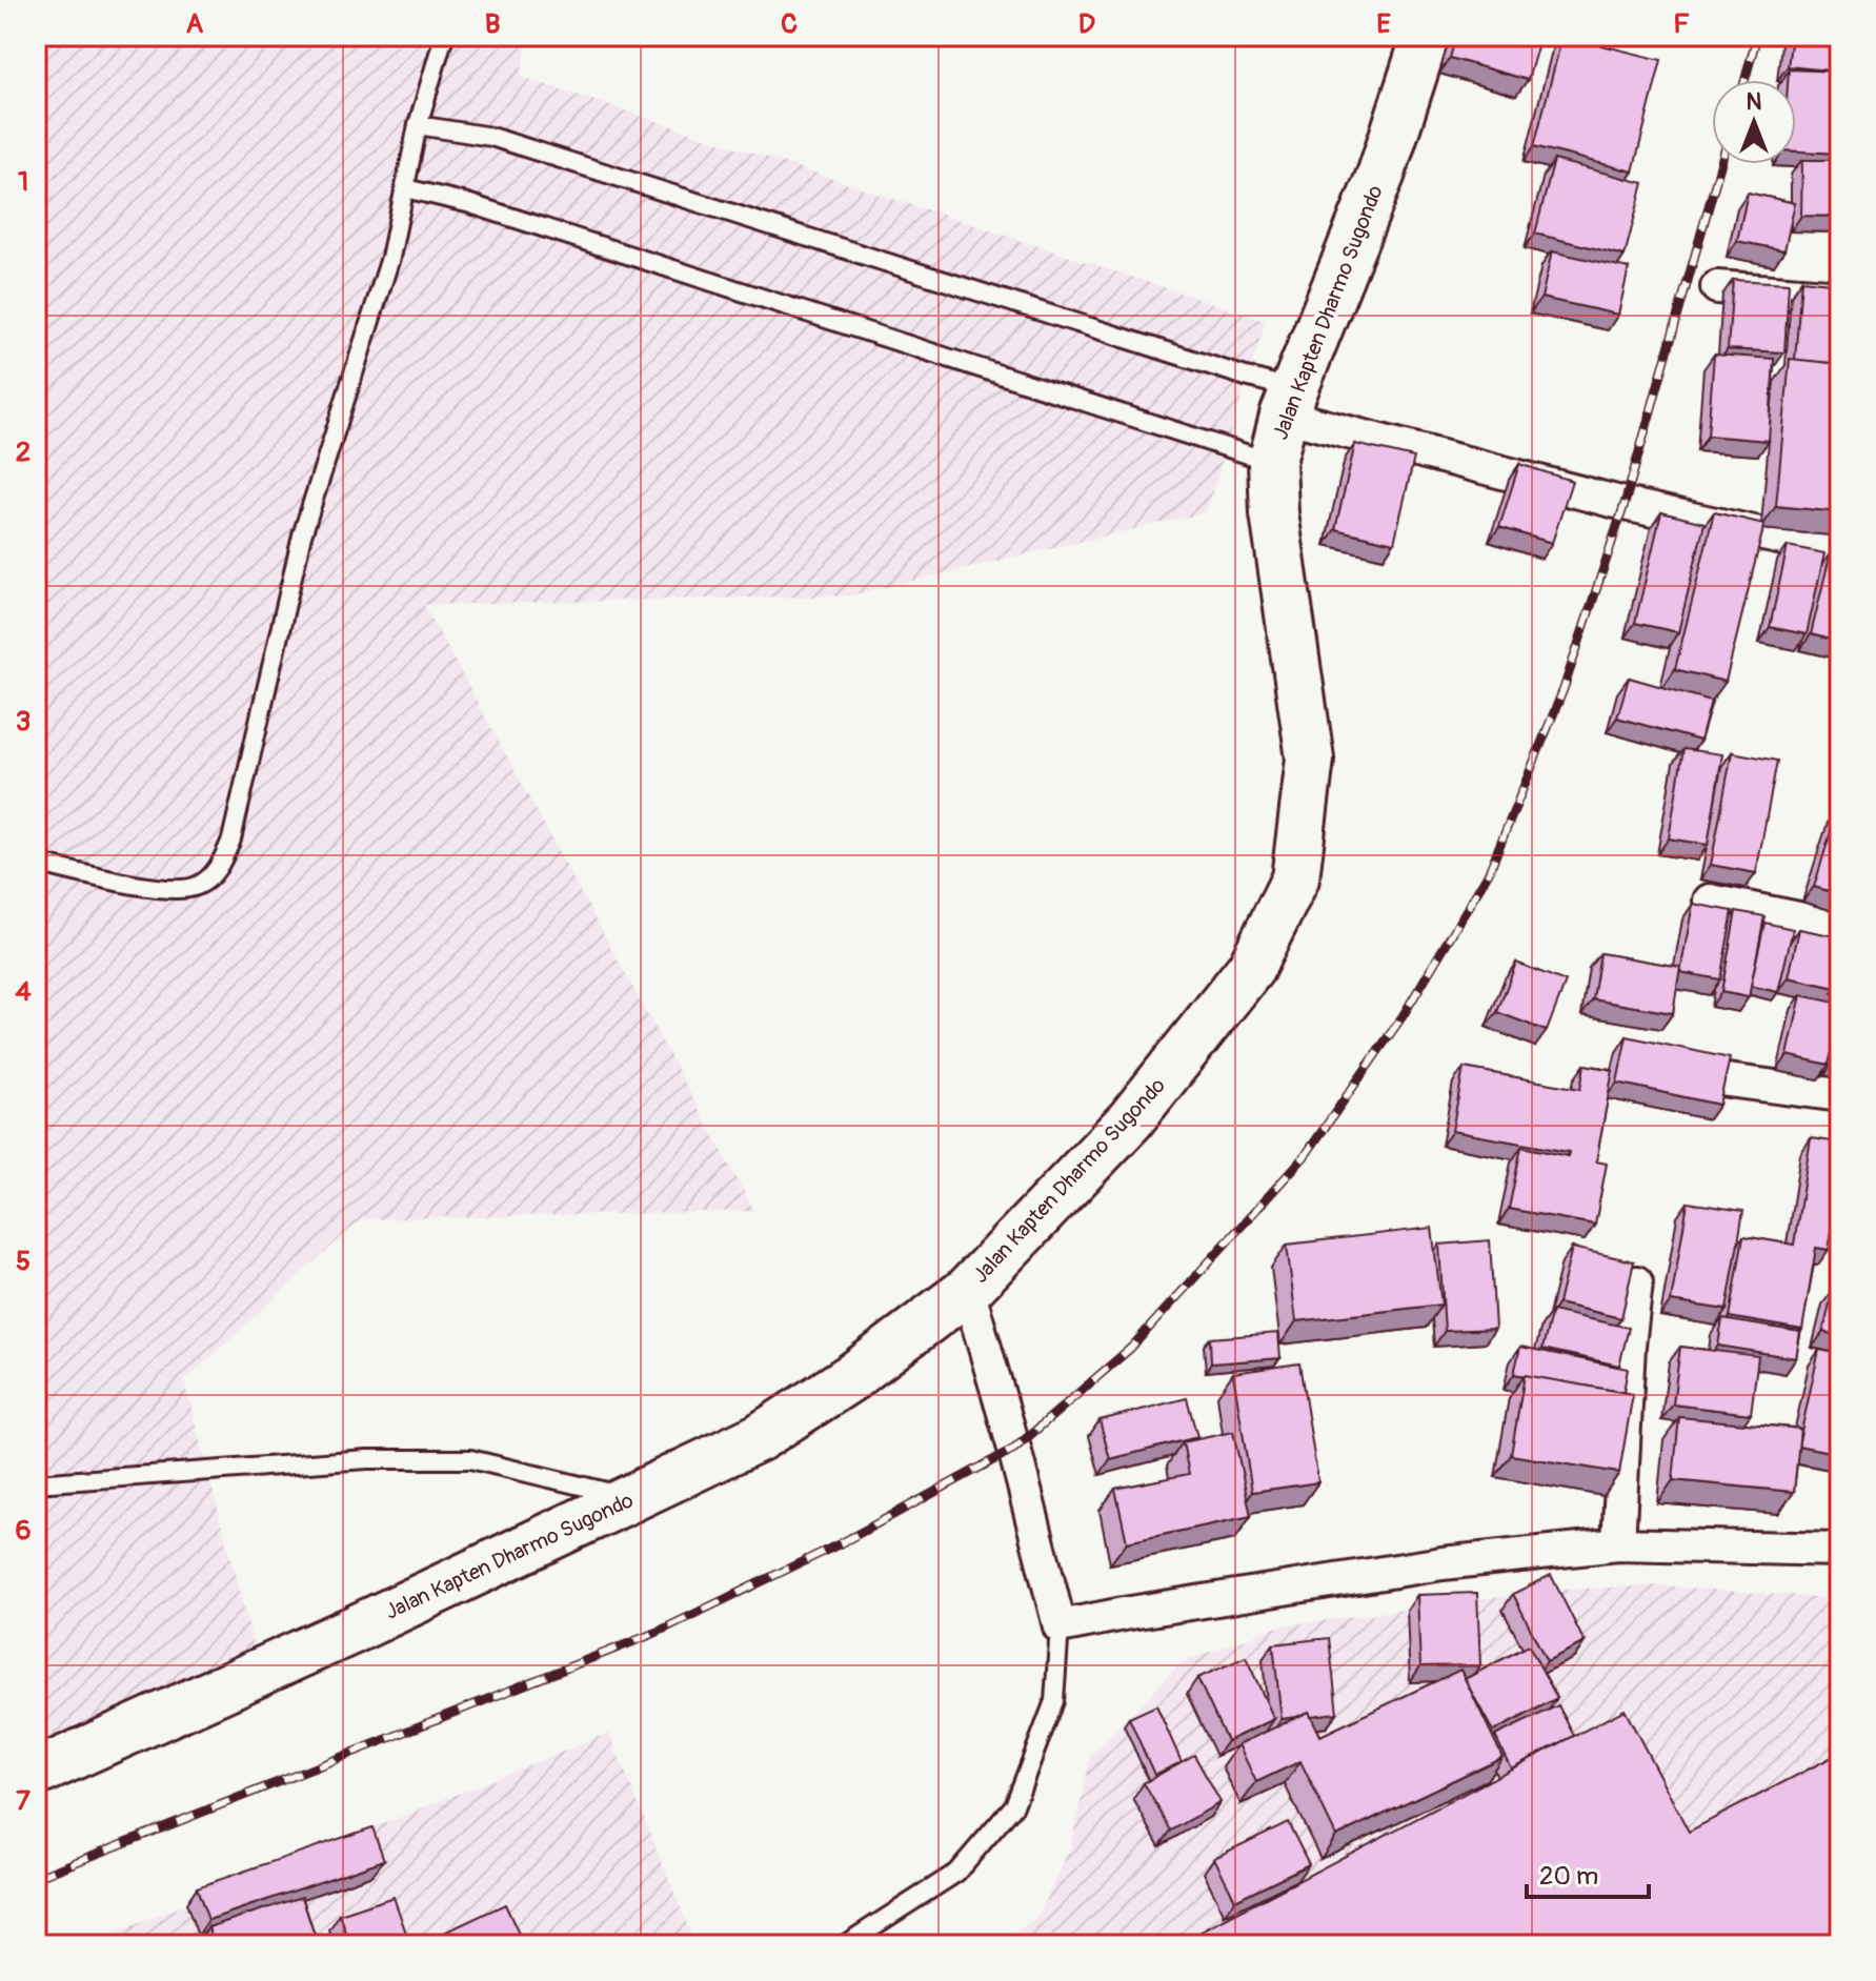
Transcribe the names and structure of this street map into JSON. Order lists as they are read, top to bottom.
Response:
{
  "streets": {
    "main road": ["Jalan Kapten Dharmo Sugondo"]
  },
  "scale_bar": "20 m",
  "north": "top",
  "grid": {
    "columns": [
      "A",
      "B",
      "C",
      "D",
      "E",
      "F"
    ],
    "rows": [
      "1",
      "2",
      "3",
      "4",
      "5",
      "6",
      "7"
    ]
  }
}
